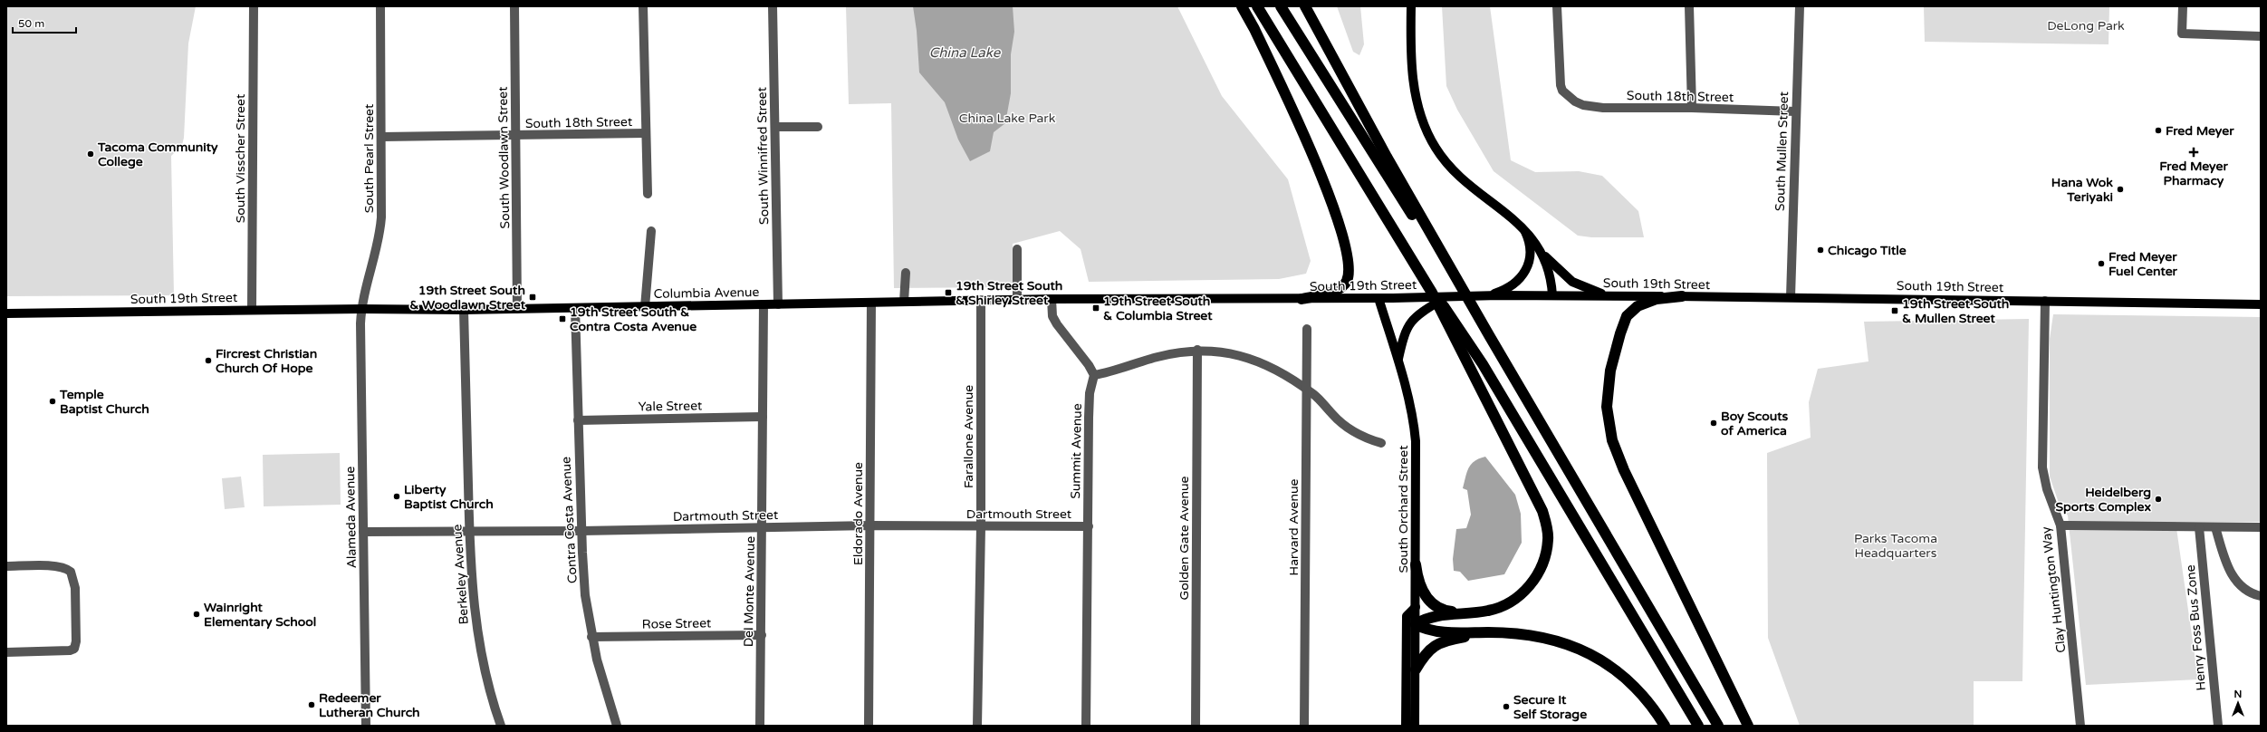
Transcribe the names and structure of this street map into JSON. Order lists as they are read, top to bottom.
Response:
{
  "streets": {
    "main road": ["South 19th Street", "Columbia Avenue", "South Orchard Street"],
    "street": [
      "South 18th Street",
      "South Mullen Street",
      "South Winnifred Street",
      "South Woodlawn Street",
      "South Visscher Street",
      "South Pearl Street",
      "Yale Street",
      "Farallone Avenue",
      "Summit Avenue",
      "Eldorado Avenue",
      "Dartmouth Street",
      "Alameda Avenue",
      "Contra Costa Avenue",
      "Harvard Avenue",
      "Golden Gate Avenue",
      "Berkeley Avenue",
      "Clay Huntington Way",
      "Del Monte Avenue",
      "Rose Street",
      "Henry Foss Bus Zone"
    ]
  },
  "crossings": [
    ["South 18th Street", "South Mullen Street"],
    ["South 18th Street", "South Woodlawn Street"],
    ["South 18th Street", "South Pearl Street"],
    ["South Mullen Street", "South 19th Street"],
    ["South Winnifred Street", "Columbia Avenue"],
    ["South Woodlawn Street", "Columbia Avenue"],
    ["South Visscher Street", "South 19th Street"],
    ["South Pearl Street", "South 19th Street"],
    ["South Pearl Street", "Columbia Avenue"],
    ["South Pearl Street", "Alameda Avenue"],
    ["South 19th Street", "Columbia Avenue"],
    ["South 19th Street", "South Orchard Street"],
    ["South 19th Street", "Alameda Avenue"],
    ["South 19th Street", "Clay Huntington Way"],
    ["Columbia Avenue", "Farallone Avenue"],
    ["Columbia Avenue", "Eldorado Avenue"],
    ["Columbia Avenue", "Alameda Avenue"],
    ["Columbia Avenue", "Contra Costa Avenue"],
    ["Columbia Avenue", "Berkeley Avenue"],
    ["Columbia Avenue", "Del Monte Avenue"],
    ["Yale Street", "Contra Costa Avenue"],
    ["Yale Street", "Del Monte Avenue"],
    ["Farallone Avenue", "Dartmouth Street"],
    ["Summit Avenue", "Dartmouth Street"],
    ["Eldorado Avenue", "Dartmouth Street"],
    ["Dartmouth Street", "Alameda Avenue"],
    ["Dartmouth Street", "Contra Costa Avenue"],
    ["Dartmouth Street", "Berkeley Avenue"],
    ["Dartmouth Street", "Del Monte Avenue"],
    ["Contra Costa Avenue", "Rose Street"],
    ["Del Monte Avenue", "Rose Street"]
  ],
  "water": ["China Lake"],
  "parks": ["DeLong Park", "China Lake Park", "Parks Tacoma Headquarters"],
  "places": {
    "other": [
      "Fred Meyer",
      "Tacoma Community College",
      "Hana Wok Teriyaki",
      "Chicago Title",
      "Fred Meyer Fuel Center",
      "Fircrest Christian Church Of Hope",
      "Temple Baptist Church",
      "Boy Scouts of America",
      "Liberty Baptist Church",
      "Heidelberg Sports Complex",
      "Wainright Elementary School",
      "Redeemer Lutheran Church",
      "Secure It Self Storage"
    ],
    "health": ["Fred Meyer Pharmacy"],
    "transit": [
      "19th Street South & Shirley Street",
      "19th Street South & Woodlawn Street",
      "19th Street South & Columbia Street",
      "19th Street South & Mullen Street",
      "19th Street South & Contra Costa Avenue"
    ]
  },
  "scale_bar": "50 m",
  "north": "top"
}
